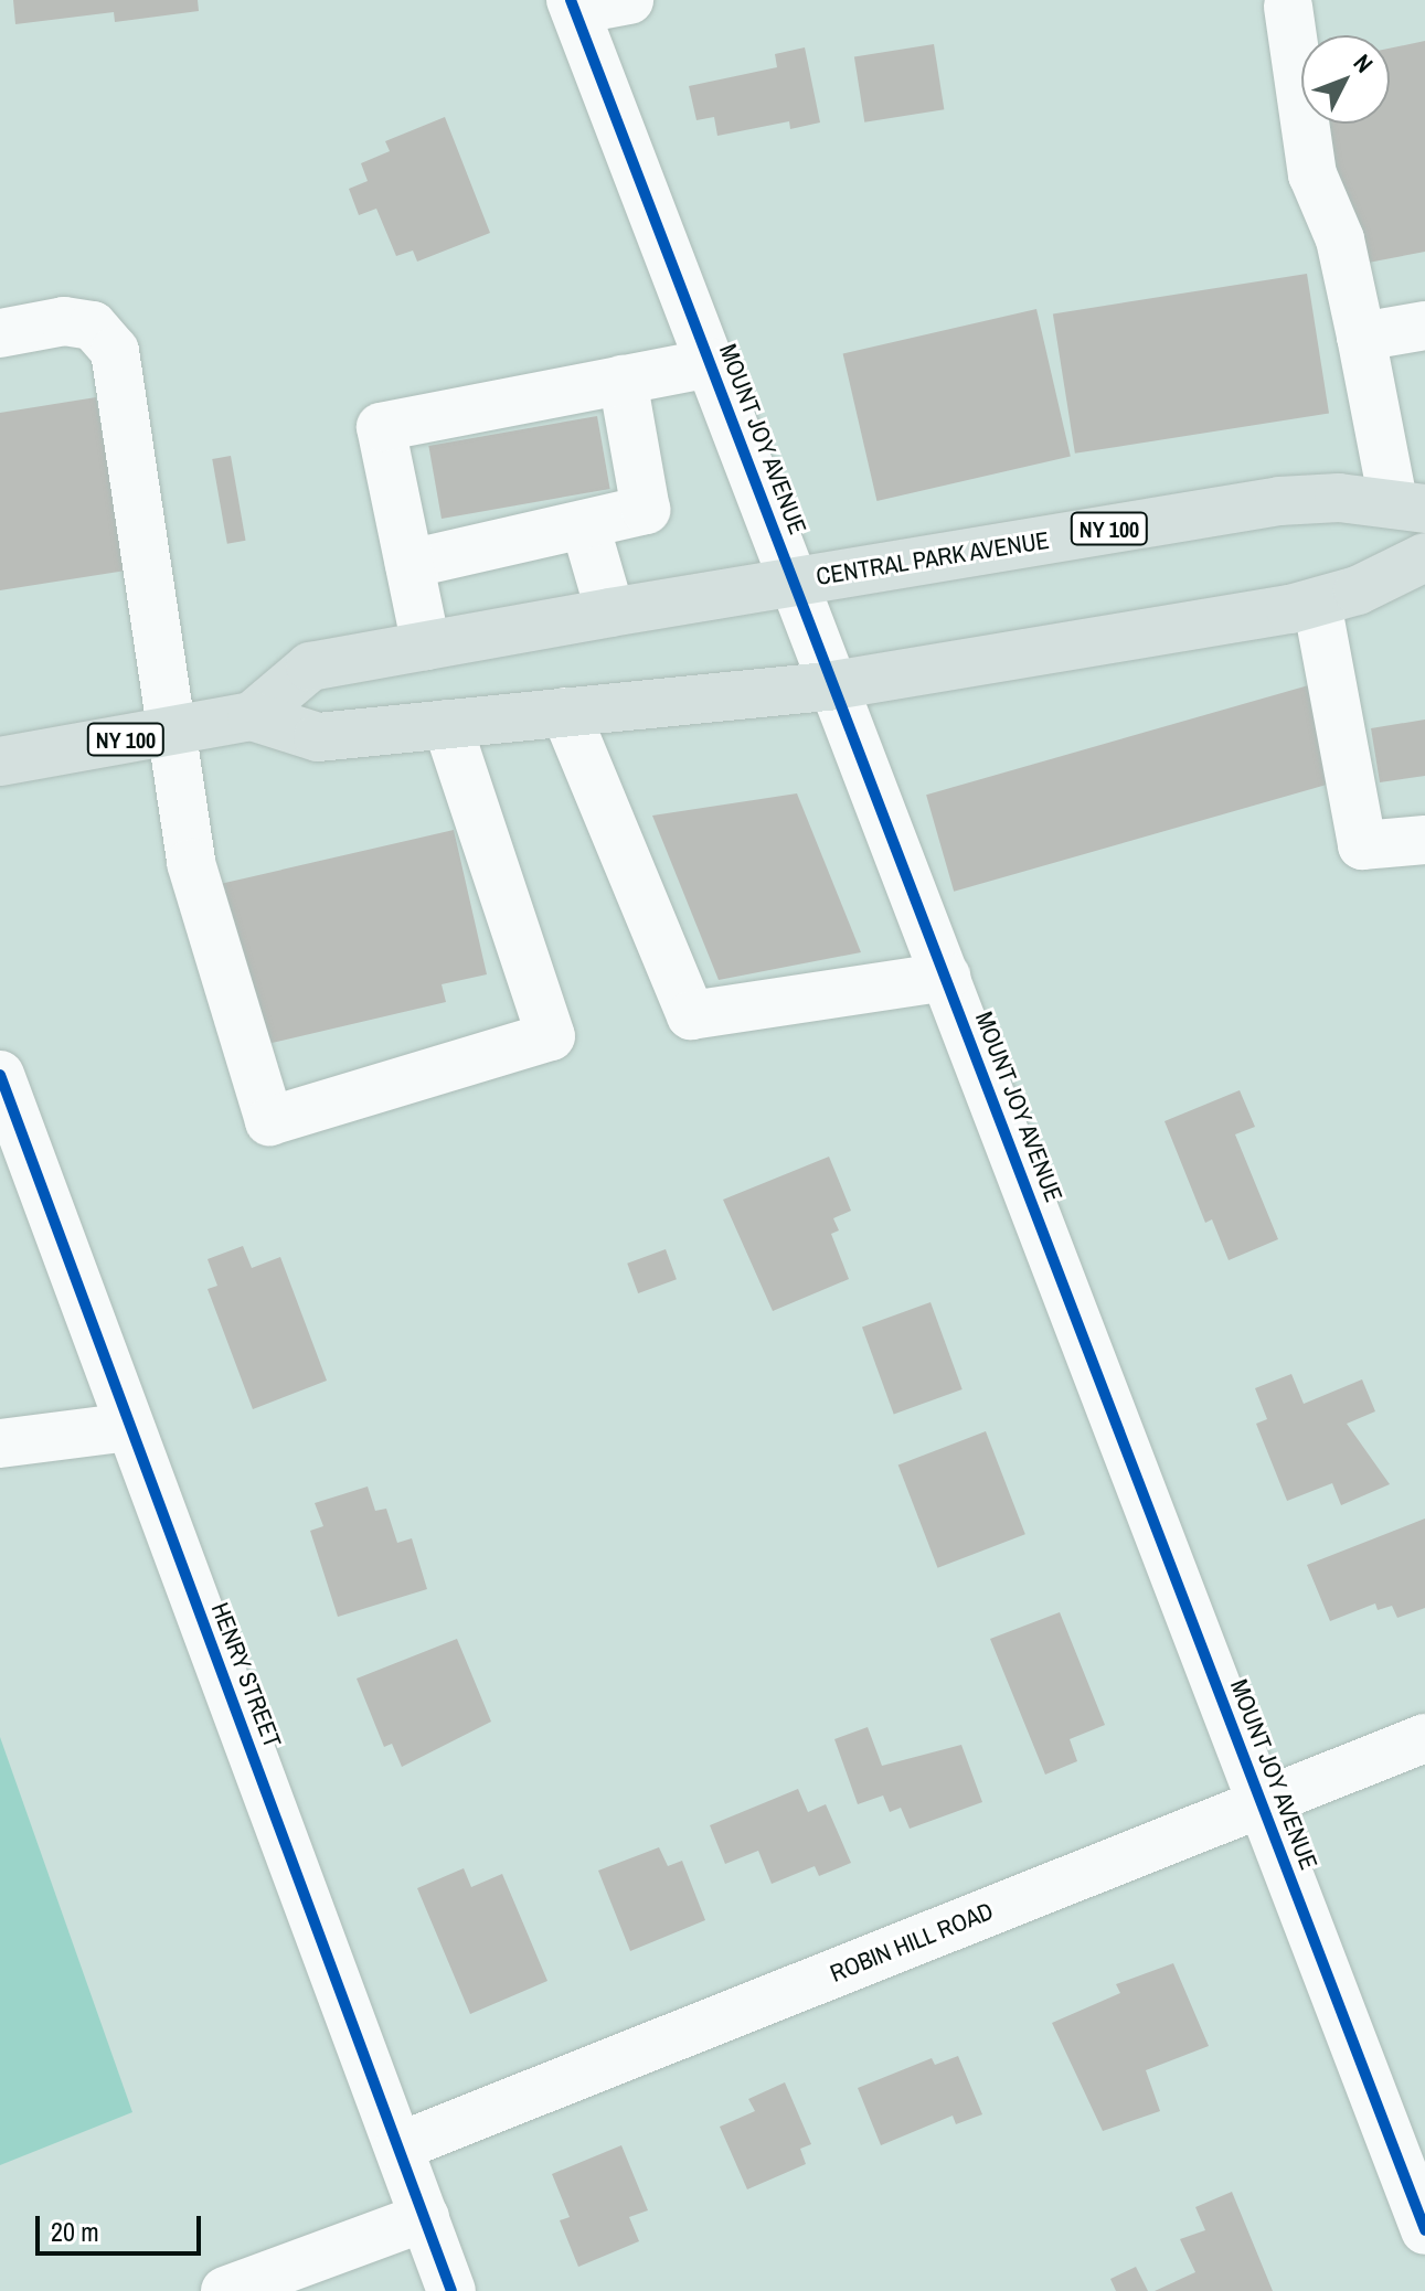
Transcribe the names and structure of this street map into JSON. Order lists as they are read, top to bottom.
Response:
{
  "streets": {
    "main road": ["NY 100", "CENTRAL PARK AVENUE"],
    "street": ["MOUNT JOY AVENUE", "HENRY STREET", "ROBIN HILL ROAD"]
  },
  "crossings": [
    ["MOUNT JOY AVENUE", "NY 100"],
    ["MOUNT JOY AVENUE", "CENTRAL PARK AVENUE"],
    ["MOUNT JOY AVENUE", "ROBIN HILL ROAD"],
    ["NY 100", "CENTRAL PARK AVENUE"],
    ["HENRY STREET", "ROBIN HILL ROAD"]
  ],
  "scale_bar": "20 m",
  "north": "top right"
}
